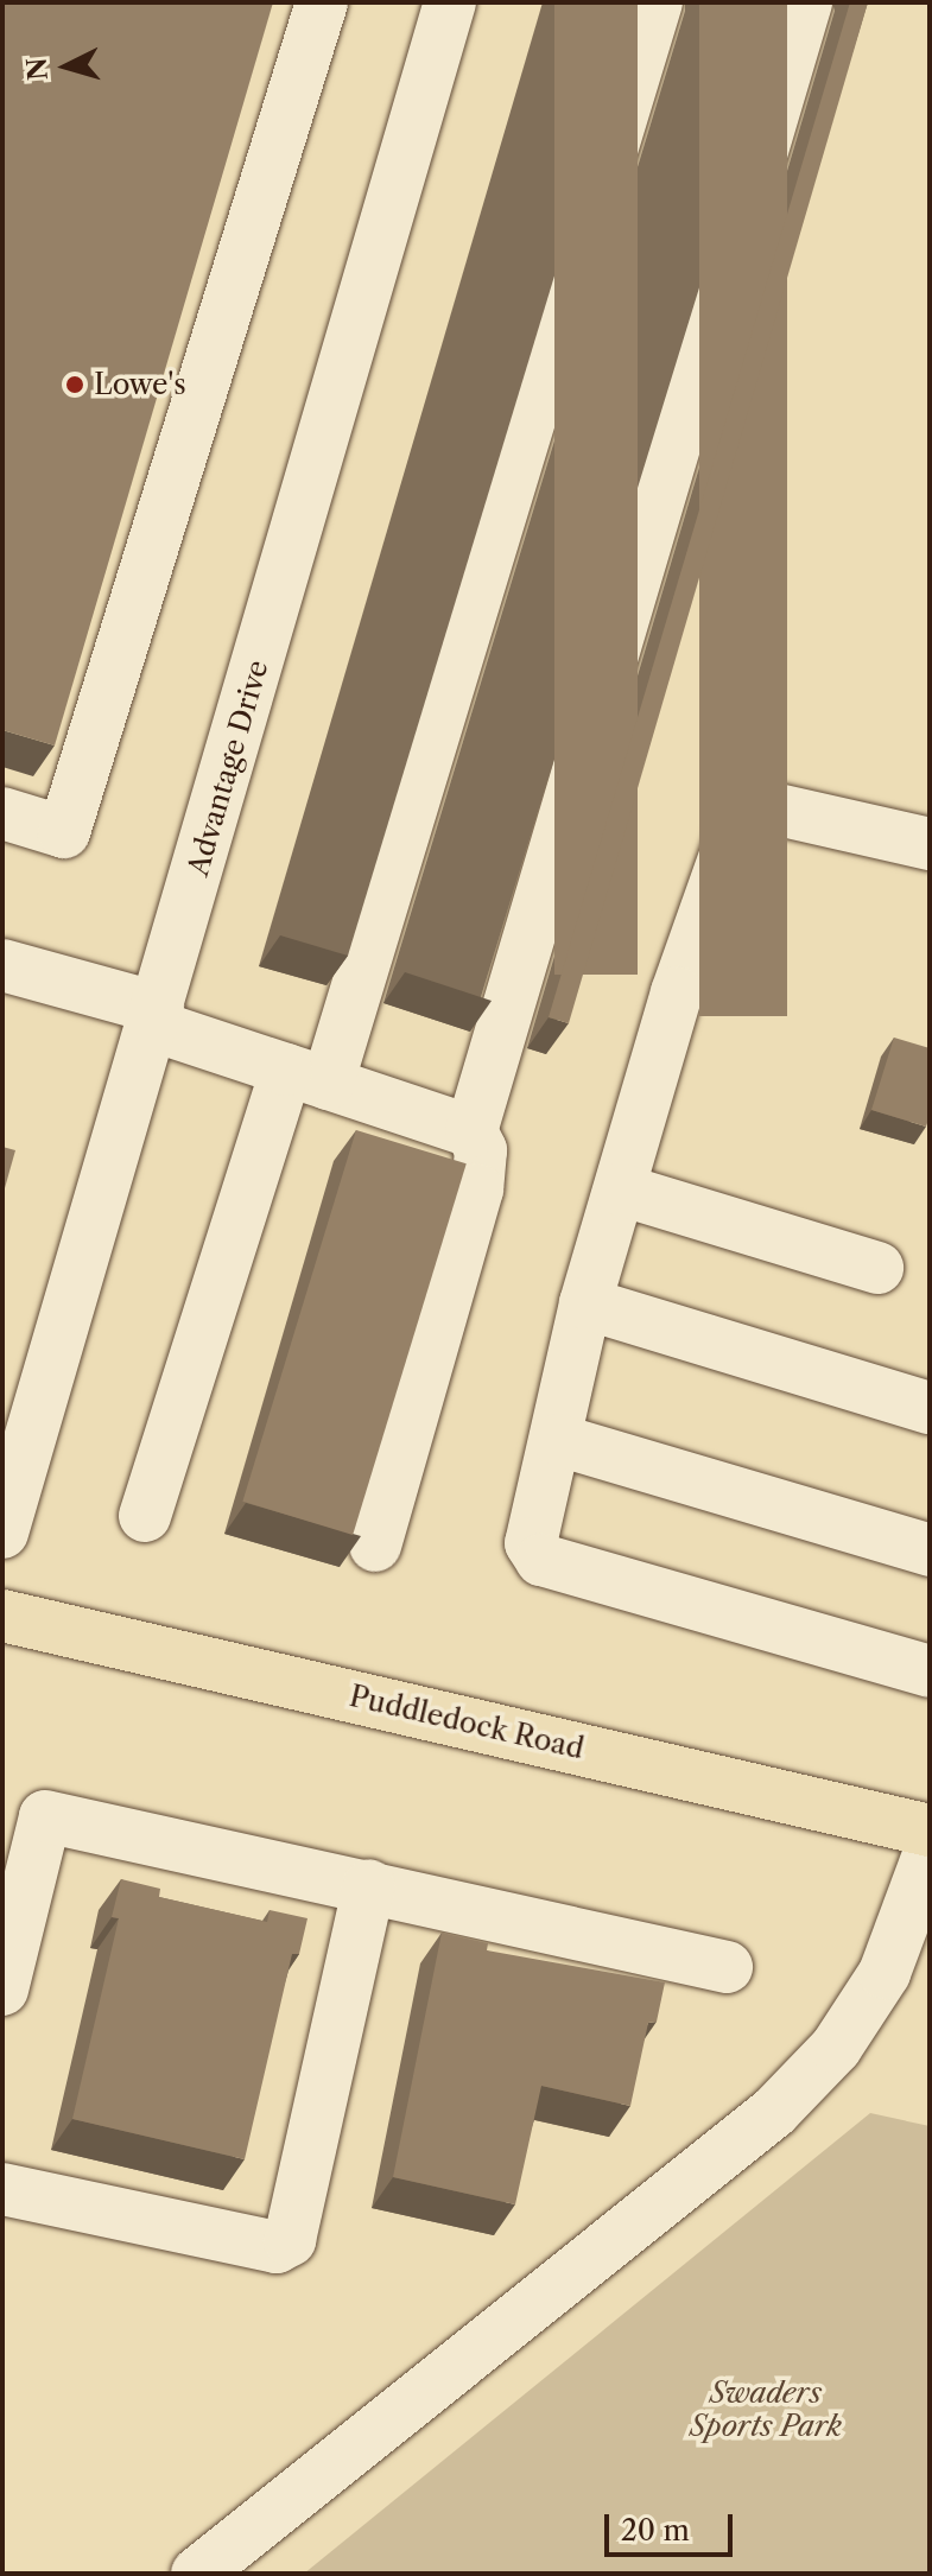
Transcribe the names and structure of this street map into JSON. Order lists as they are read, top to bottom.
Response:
{
  "streets": {
    "main road": ["Puddledock Road"],
    "street": ["Advantage Drive"]
  },
  "parks": ["Swaders Sports Park"],
  "places": ["Lowe's"],
  "scale_bar": "20 m",
  "north": "left"
}
